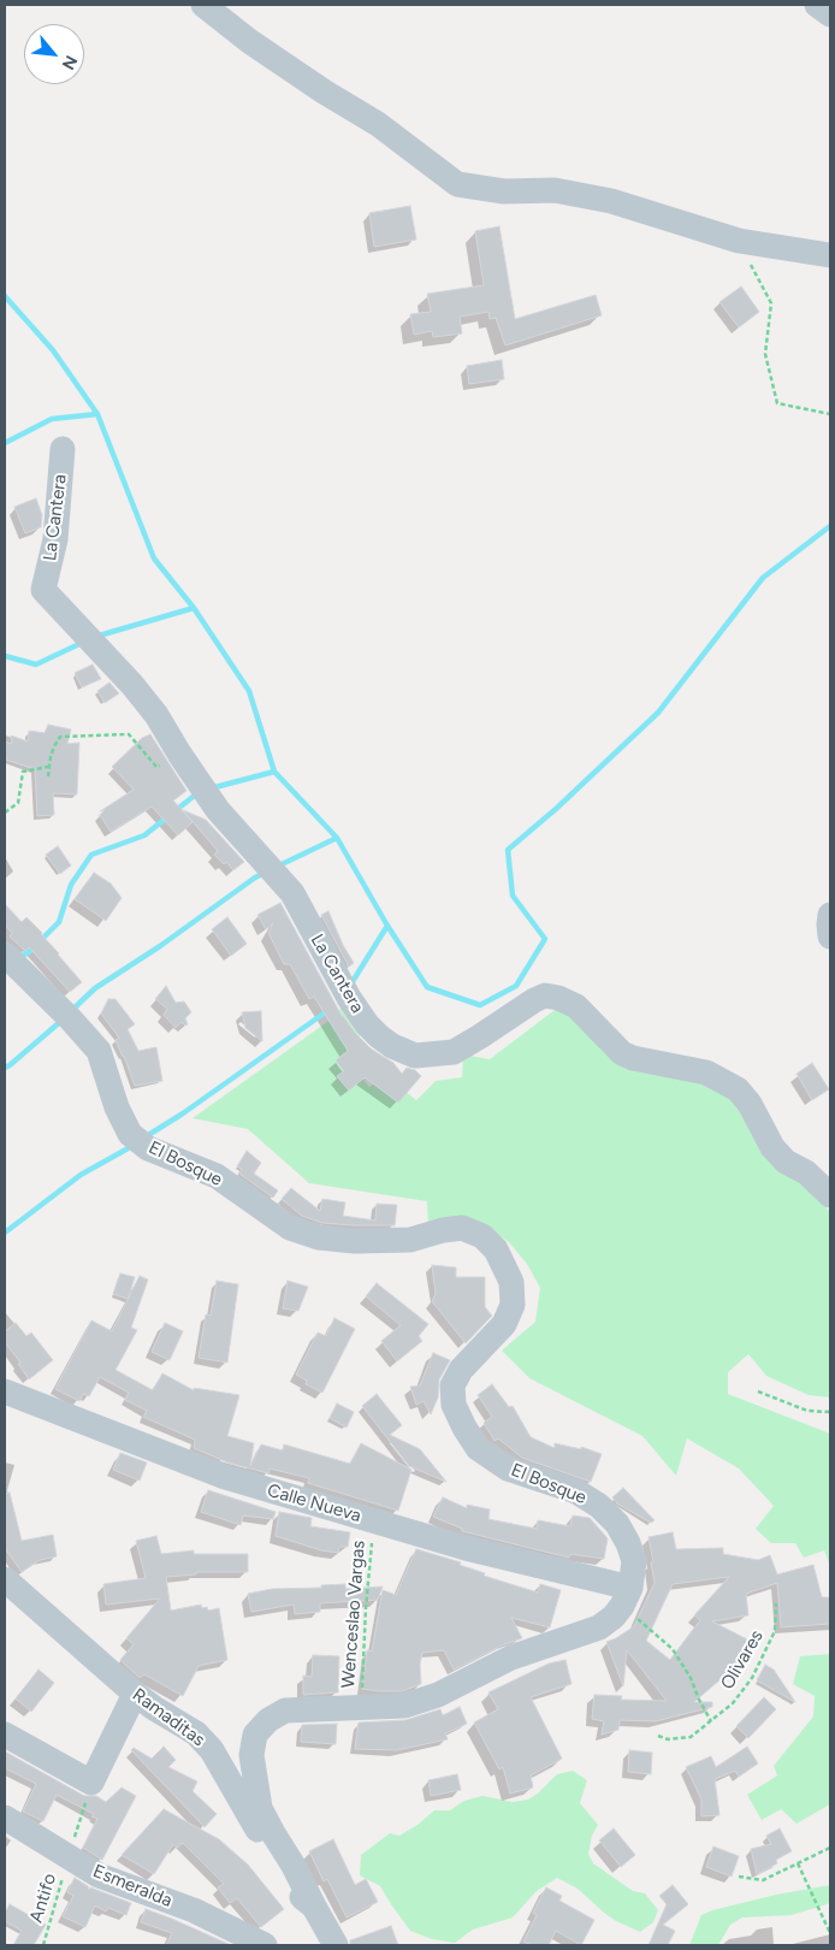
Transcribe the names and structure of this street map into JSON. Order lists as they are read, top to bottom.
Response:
{
  "streets": {
    "street": [
      "La Cantera",
      "El Bosque",
      "Calle Nueva",
      "Ramaditas",
      "Esmeralda"
    ],
    "path": ["Wenceslao Vargas", "Olivares", "Antifo"]
  },
  "crossings": [
    ["El Bosque", "Calle Nueva"],
    ["Calle Nueva", "Wenceslao Vargas"],
    ["Esmeralda", "Antifo"]
  ],
  "north": "bottom right"
}
